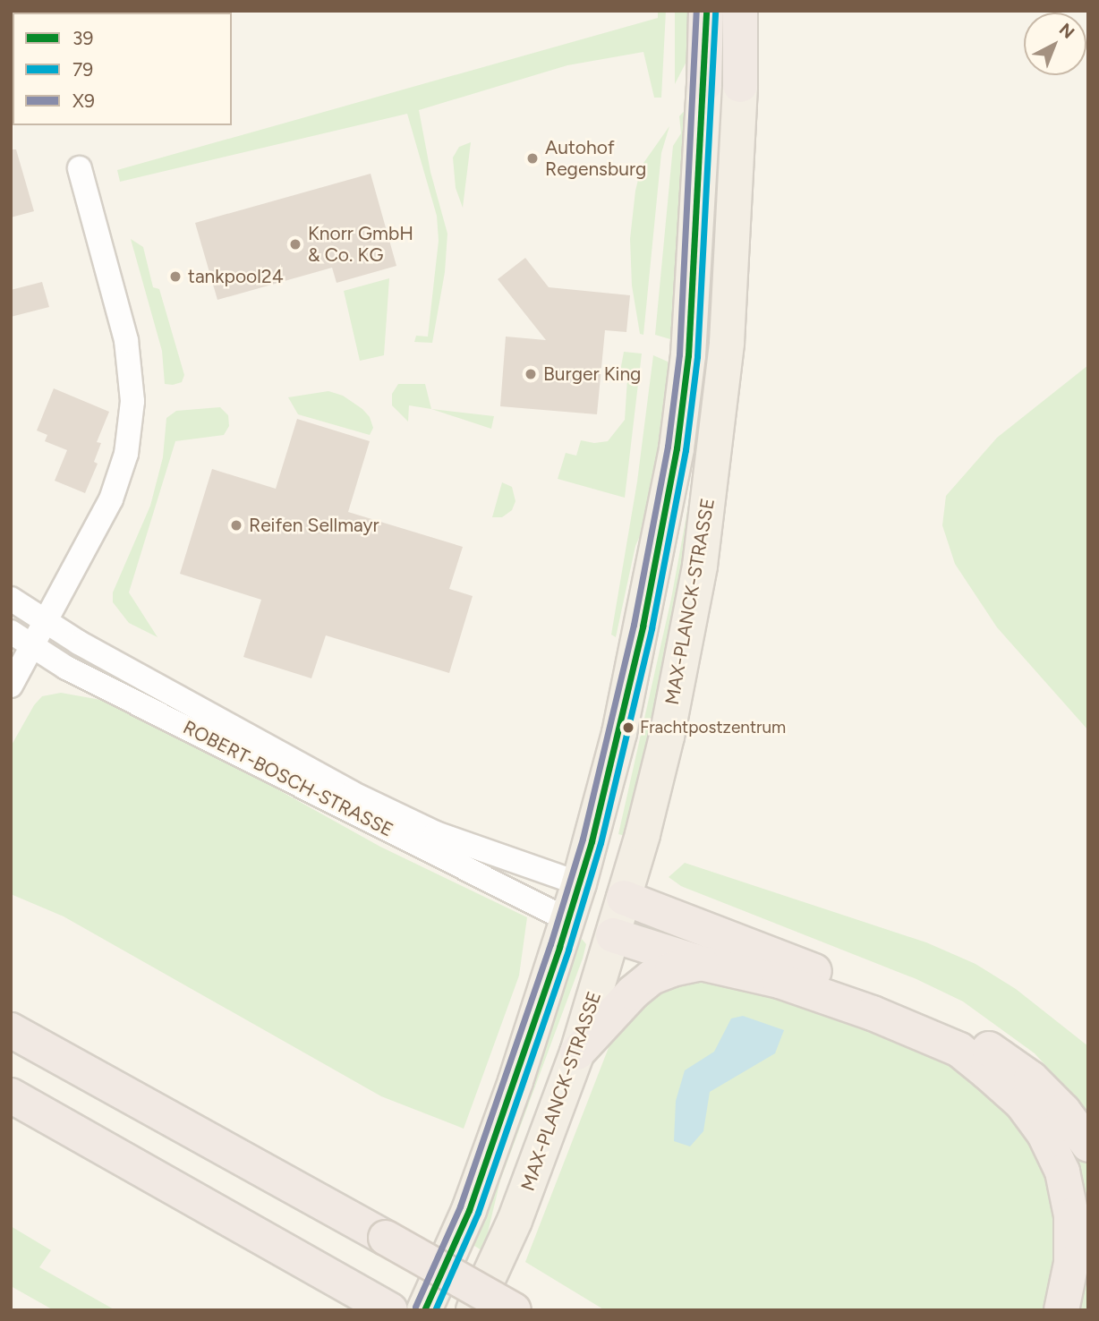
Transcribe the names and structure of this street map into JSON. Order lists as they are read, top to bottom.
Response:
{
  "streets": {
    "highway": ["MAX-PLANCK-STRASSE"],
    "street": ["ROBERT-BOSCH-STRASSE"]
  },
  "places": [
    "Autohof Regensburg",
    "Knorr GmbH & Co. KG",
    "tankpool24",
    "Burger King",
    "Reifen Sellmayr",
    "Frachtpostzentrum"
  ],
  "lines": ["transit line 39", "transit line 79", "transit line X9"],
  "legend": ["39", "79", "X9"],
  "north": "top right"
}
